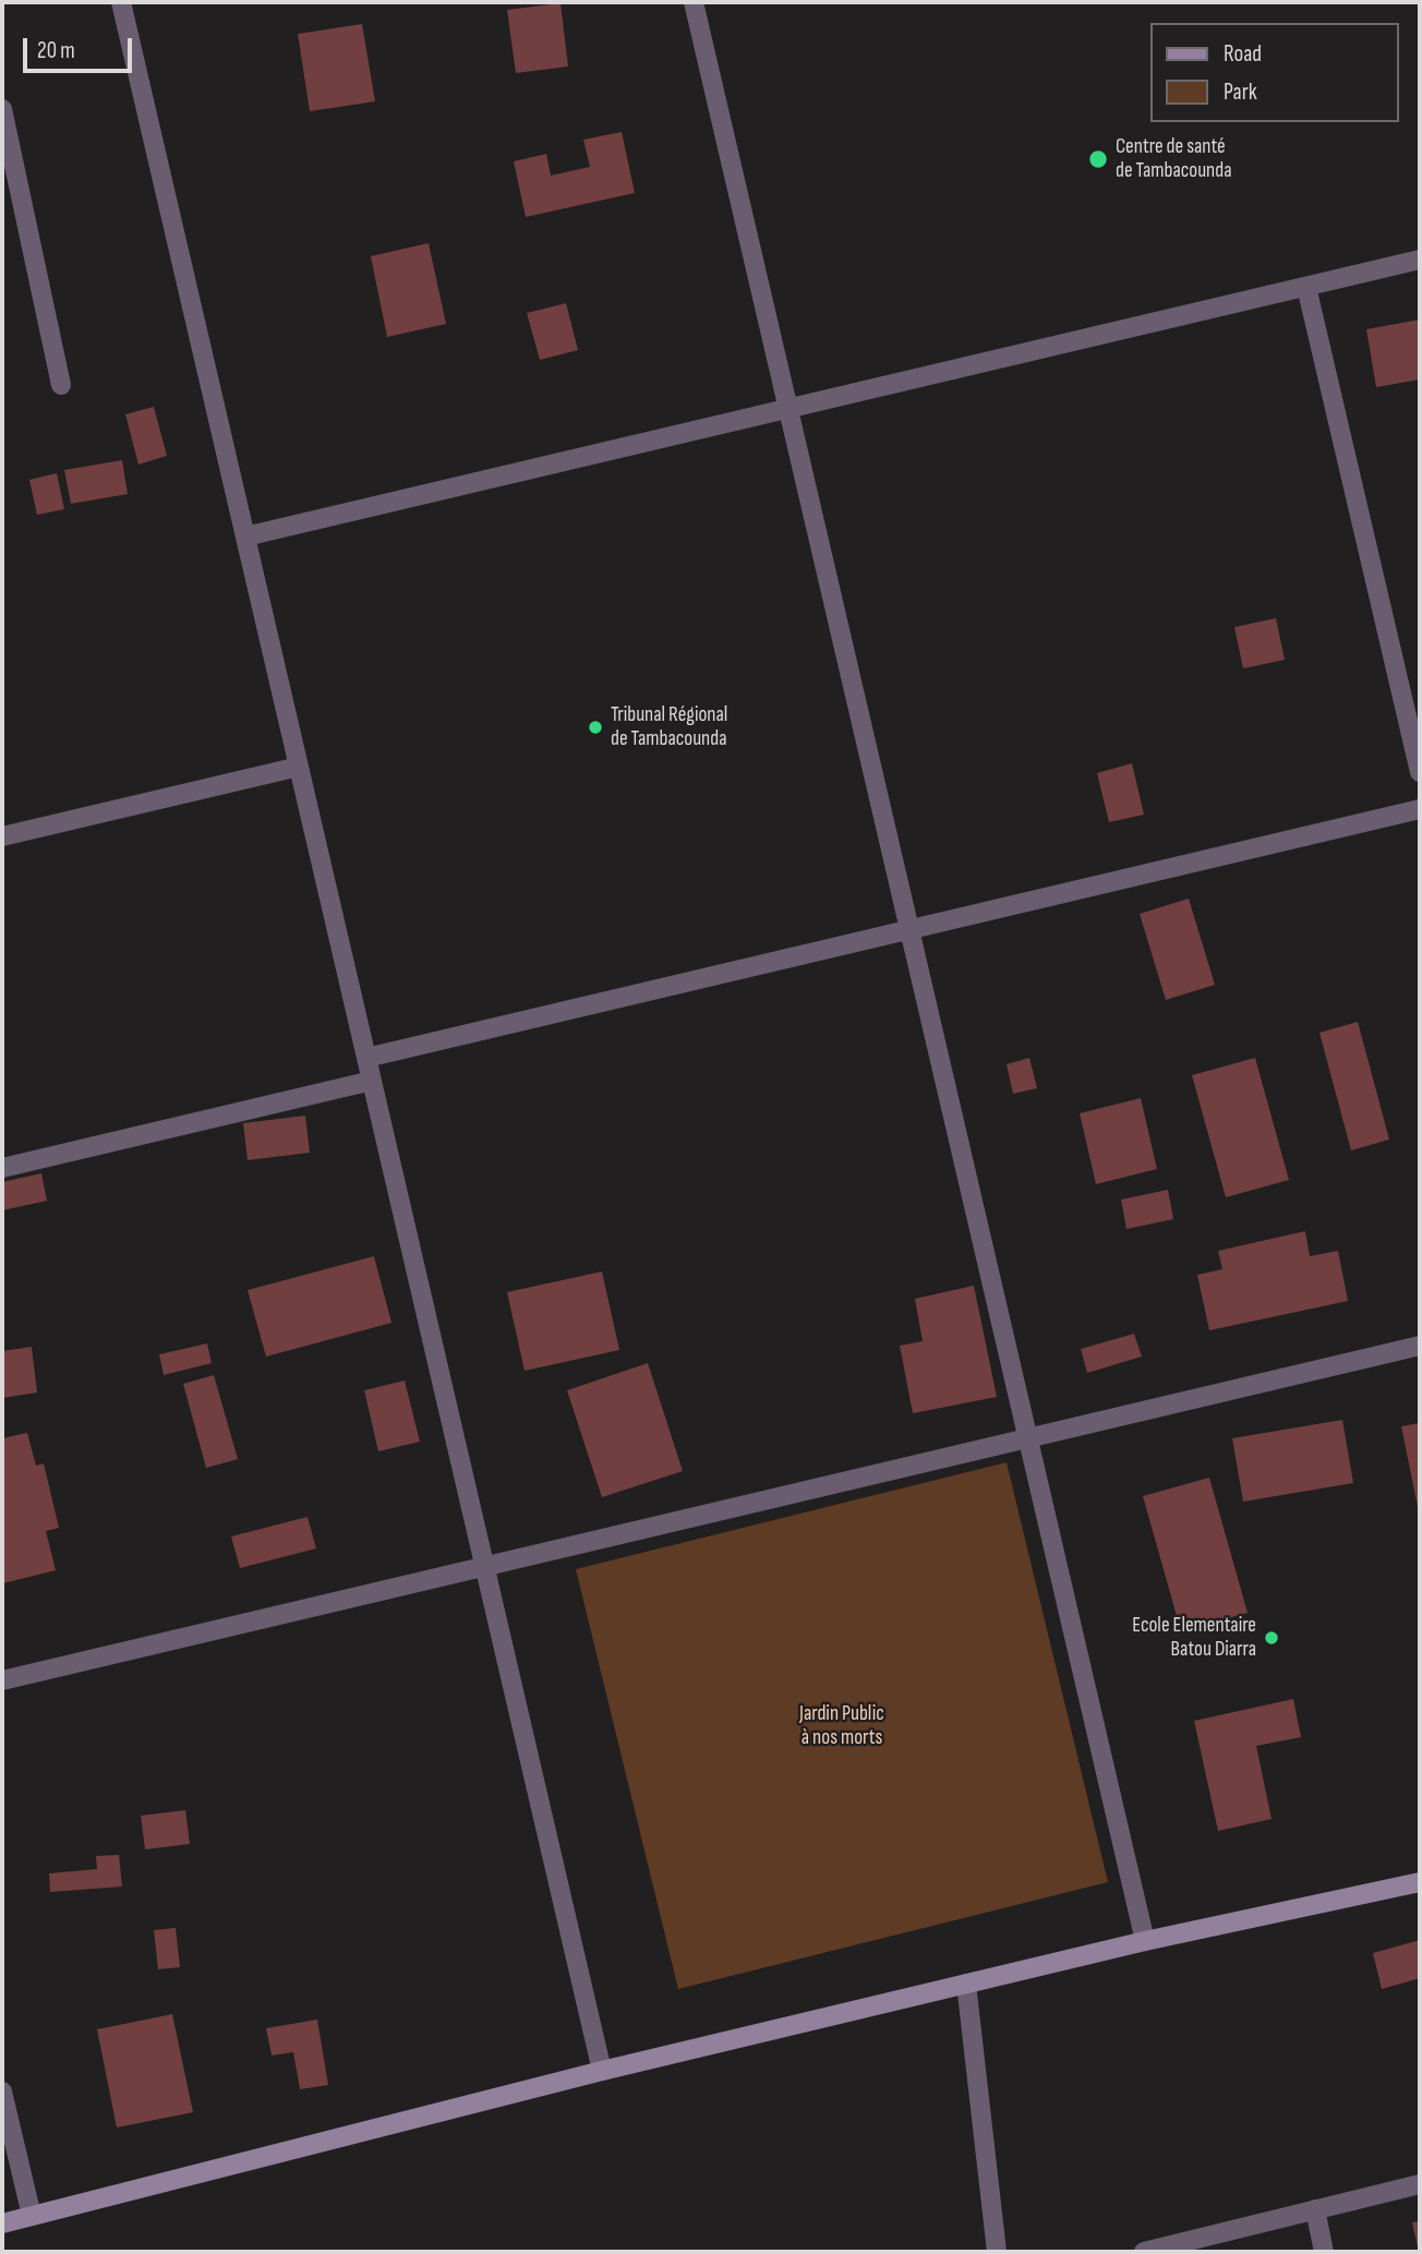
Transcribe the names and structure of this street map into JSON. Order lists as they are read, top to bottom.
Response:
{
  "parks": ["Jardin Public à nos morts"],
  "places": ["Centre de santé de Tambacounda", "Tribunal Régional de Tambacounda", "Ecole Elementaire Batou Diarra"],
  "legend": ["Road", "Park"],
  "scale_bar": "20 m"
}
